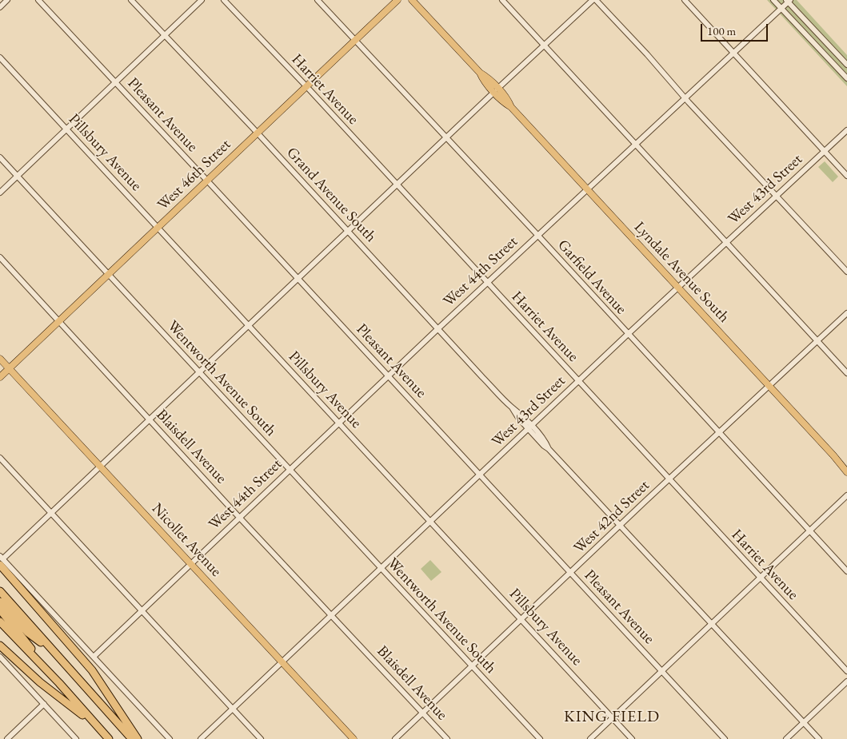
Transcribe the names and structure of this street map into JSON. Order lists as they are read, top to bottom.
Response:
{
  "streets": {
    "main road": ["West 46th Street", "Lyndale Avenue South", "Nicollet Avenue"],
    "street": [
      "Harriet Avenue",
      "Pleasant Avenue",
      "Pillsbury Avenue",
      "West 43rd Street",
      "Grand Avenue South",
      "West 44th Street",
      "Garfield Avenue",
      "Wentworth Avenue South",
      "Blaisdell Avenue",
      "West 42nd Street"
    ]
  },
  "crossings": [
    ["Harriet Avenue", "West 46th Street"],
    ["Harriet Avenue", "West 43rd Street"],
    ["Harriet Avenue", "West 44th Street"],
    ["Harriet Avenue", "West 42nd Street"],
    ["Pleasant Avenue", "West 46th Street"],
    ["Pleasant Avenue", "West 43rd Street"],
    ["Pleasant Avenue", "West 44th Street"],
    ["Pleasant Avenue", "West 42nd Street"],
    ["Pillsbury Avenue", "West 46th Street"],
    ["Pillsbury Avenue", "West 43rd Street"],
    ["Pillsbury Avenue", "West 44th Street"],
    ["Pillsbury Avenue", "West 42nd Street"],
    ["West 46th Street", "Grand Avenue South"],
    ["West 46th Street", "Garfield Avenue"],
    ["West 46th Street", "Wentworth Avenue South"],
    ["West 46th Street", "Blaisdell Avenue"],
    ["West 46th Street", "Nicollet Avenue"],
    ["West 43rd Street", "Grand Avenue South"],
    ["West 43rd Street", "Lyndale Avenue South"],
    ["West 43rd Street", "Garfield Avenue"],
    ["West 43rd Street", "Wentworth Avenue South"],
    ["West 43rd Street", "Blaisdell Avenue"],
    ["West 43rd Street", "Nicollet Avenue"],
    ["Grand Avenue South", "West 44th Street"],
    ["Grand Avenue South", "West 42nd Street"],
    ["West 44th Street", "Lyndale Avenue South"],
    ["West 44th Street", "Garfield Avenue"],
    ["West 44th Street", "Wentworth Avenue South"],
    ["West 44th Street", "Blaisdell Avenue"],
    ["West 44th Street", "Nicollet Avenue"],
    ["Lyndale Avenue South", "West 42nd Street"],
    ["Garfield Avenue", "West 42nd Street"],
    ["Wentworth Avenue South", "West 42nd Street"],
    ["Blaisdell Avenue", "West 42nd Street"]
  ],
  "districts": ["KING FIELD"],
  "scale_bar": "100 m"
}
